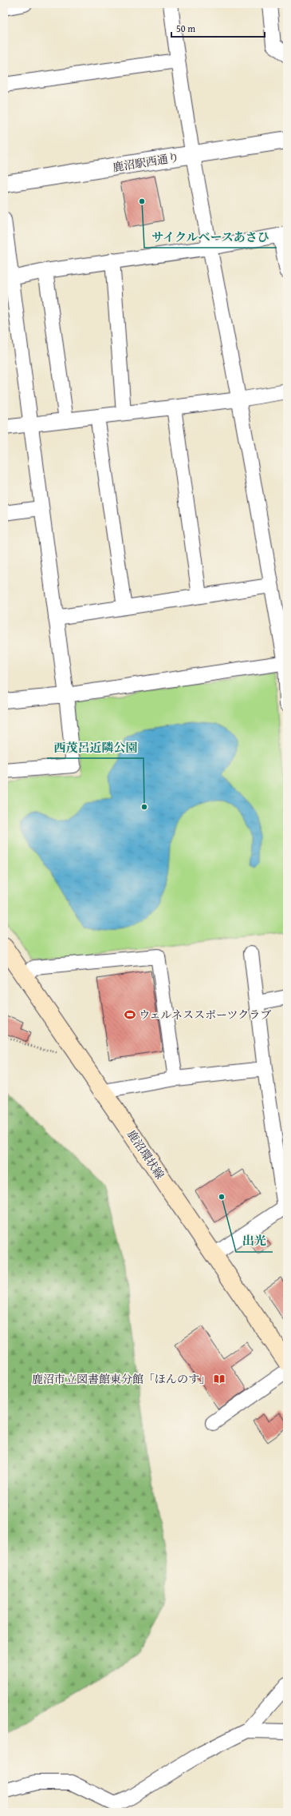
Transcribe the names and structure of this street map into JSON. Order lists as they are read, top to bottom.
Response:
{
  "streets": {
    "main road": ["鹿沼環状線"],
    "street": ["鹿沼駅西通り"]
  },
  "places": {
    "other": ["サイクルベースあさひ", "西茂呂近隣公園", "出光"],
    "sports": ["ウェルネススポーツクラブ"],
    "library": ["鹿沼市立図書館東分館「ほんのす」"]
  },
  "scale_bar": "50 m"
}
